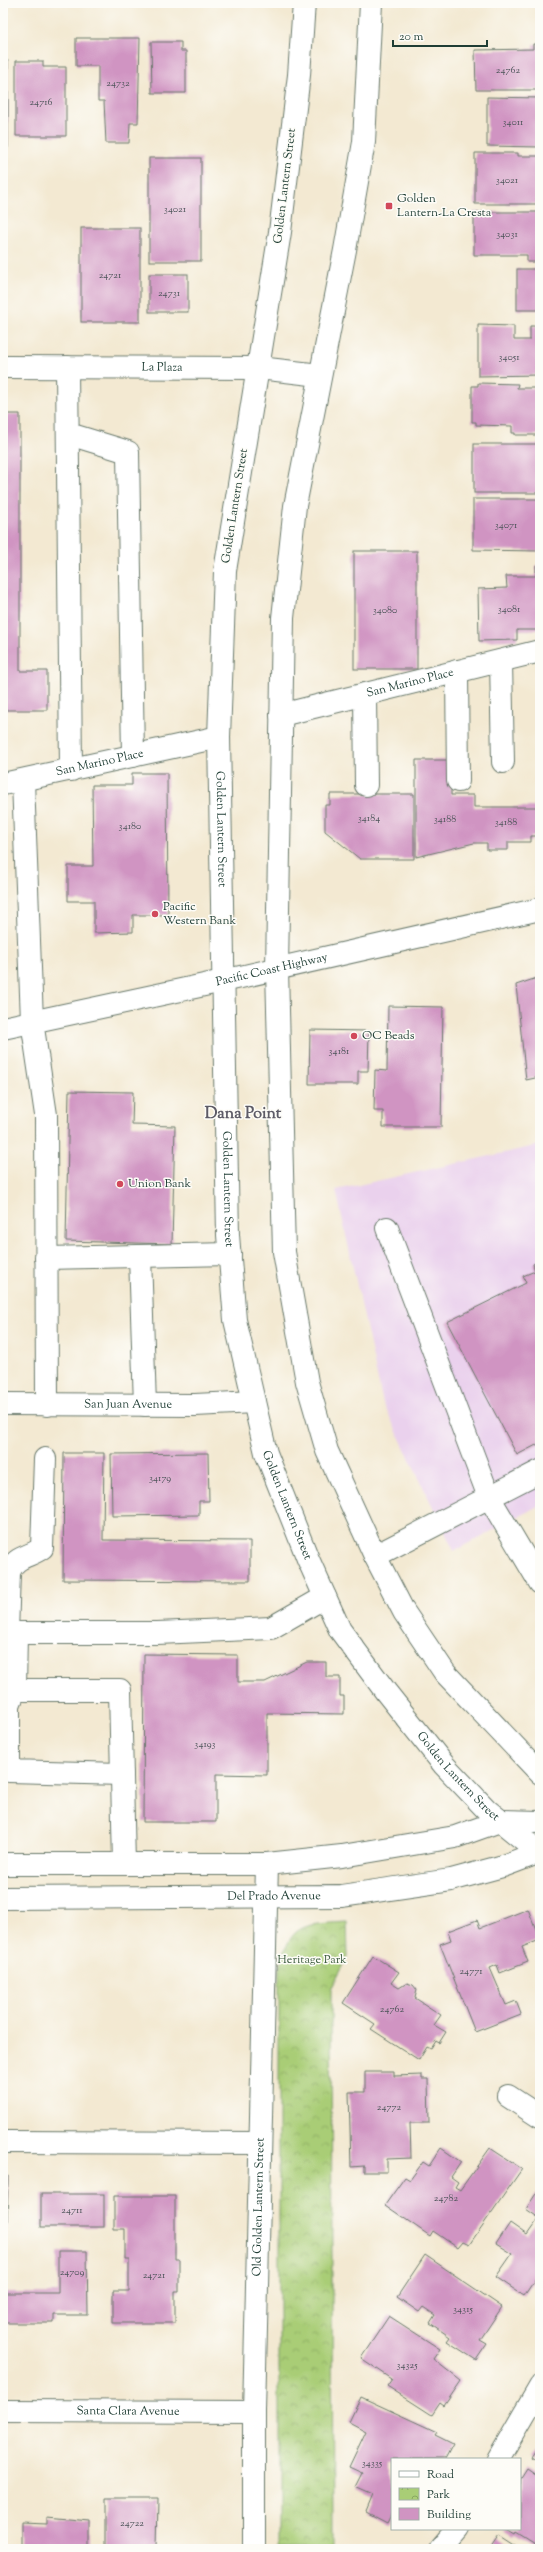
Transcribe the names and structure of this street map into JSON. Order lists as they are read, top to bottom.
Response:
{
  "streets": {
    "main road": [
      "Golden Lantern Street",
      "La Plaza",
      "San Marino Place",
      "Pacific Coast Highway",
      "San Juan Avenue",
      "Del Prado Avenue",
      "Old Golden Lantern Street",
      "Santa Clara Avenue"
    ]
  },
  "crossings": [
    ["Golden Lantern Street", "La Plaza"],
    ["Golden Lantern Street", "San Marino Place"],
    ["Golden Lantern Street", "Pacific Coast Highway"],
    ["Golden Lantern Street", "San Juan Avenue"],
    ["Golden Lantern Street", "Del Prado Avenue"],
    ["Del Prado Avenue", "Old Golden Lantern Street"],
    ["Old Golden Lantern Street", "Santa Clara Avenue"]
  ],
  "districts": ["Dana Point"],
  "parks": ["Heritage Park"],
  "places": {
    "transit": ["Golden Lantern-La Cresta"],
    "other": ["Pacific Western Bank", "OC Beads", "Union Bank"]
  },
  "house_numbers": [
    "24762",
    "24732",
    "24716",
    "34011",
    "34021",
    "34021",
    "34031",
    "24721",
    "24731",
    "34051",
    "34071",
    "34081",
    "34080",
    "34184",
    "34188",
    "34188",
    "34180",
    "34181",
    "34179",
    "34193",
    "24771",
    "24762",
    "24772",
    "24782",
    "24711",
    "24709",
    "24721",
    "34315",
    "34325",
    "34335",
    "24722"
  ],
  "legend": ["Road", "Park", "Building"],
  "scale_bar": "20 m"
}
